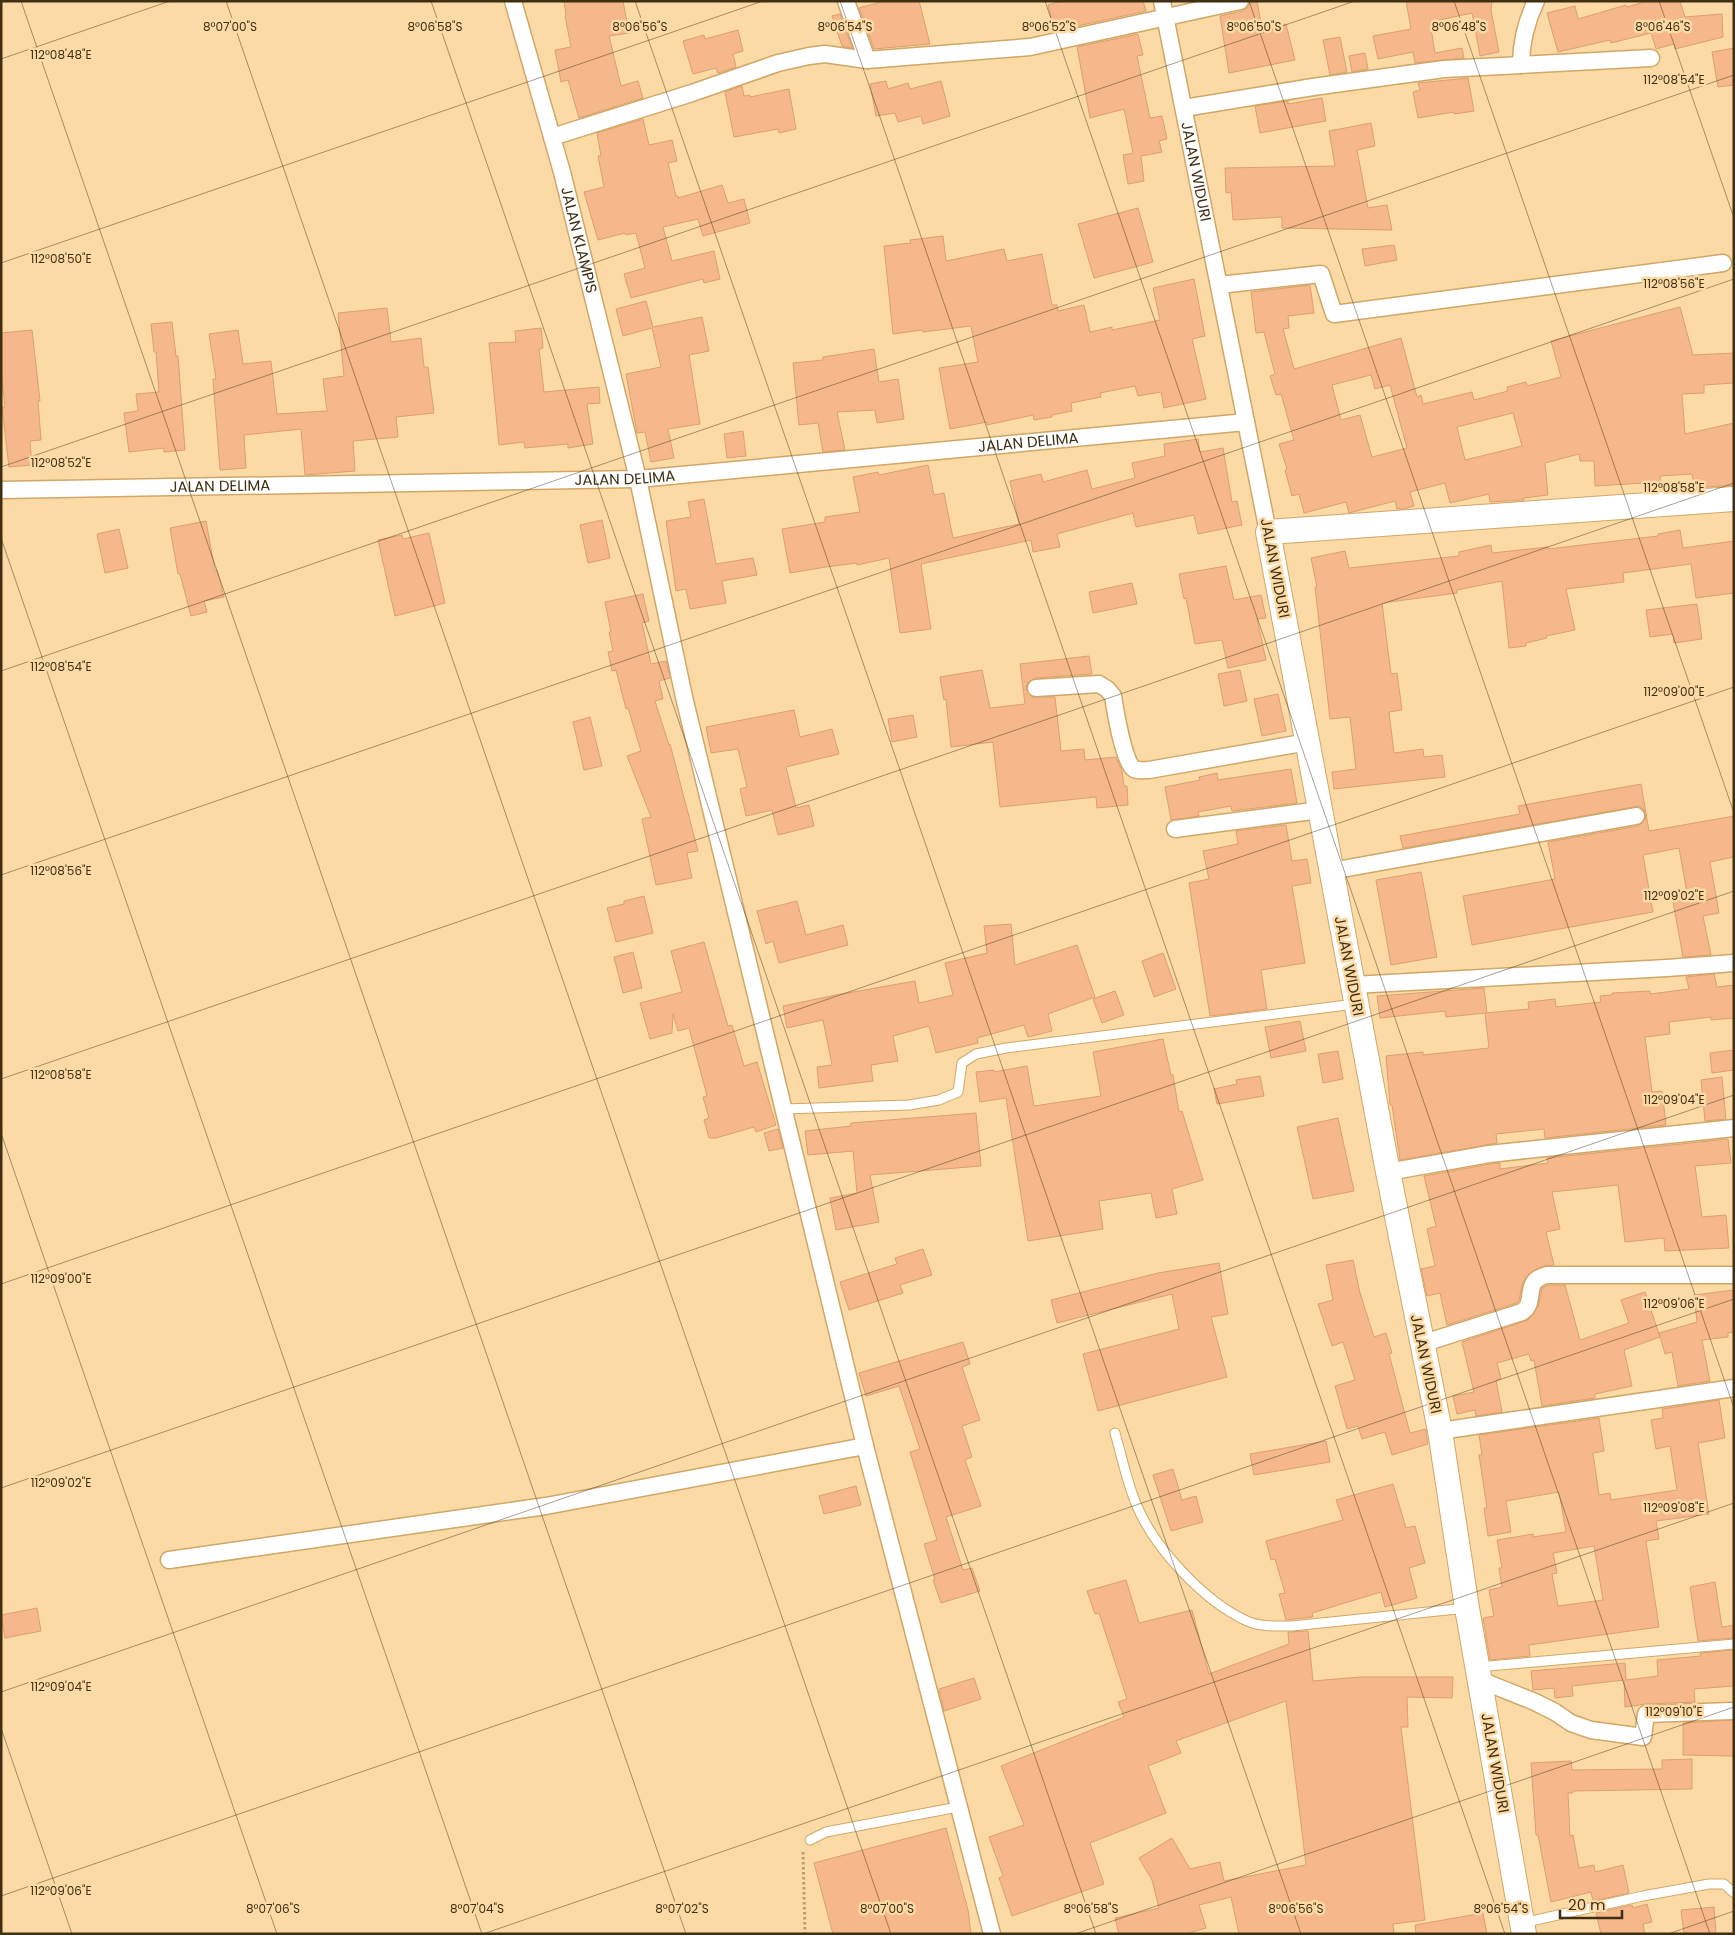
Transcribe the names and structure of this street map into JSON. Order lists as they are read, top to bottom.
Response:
{
  "streets": {
    "main road": ["JALAN WIDURI"],
    "street": ["JALAN KLAMPIS", "JALAN DELIMA"]
  },
  "crossings": [
    ["JALAN WIDURI", "JALAN DELIMA"],
    ["JALAN KLAMPIS", "JALAN DELIMA"]
  ],
  "scale_bar": "20 m",
  "coordinates": [
    "8°06'48\"S",
    "8°06'46\"S",
    "8°07'00\"S",
    "8°06'58\"S",
    "8°06'56\"S",
    "8°06'54\"S",
    "8°06'52\"S",
    "8°06'50\"S",
    "112°08'48\"E",
    "112°08'54\"E",
    "112°08'50\"E",
    "112°08'56\"E",
    "112°08'52\"E",
    "112°08'58\"E",
    "112°09'00\"E",
    "112°09'02\"E",
    "112°09'04\"E",
    "112°09'06\"E",
    "112°09'08\"E",
    "112°09'10\"E",
    "8°07'06\"S",
    "8°07'04\"S",
    "8°07'02\"S"
  ]
}
